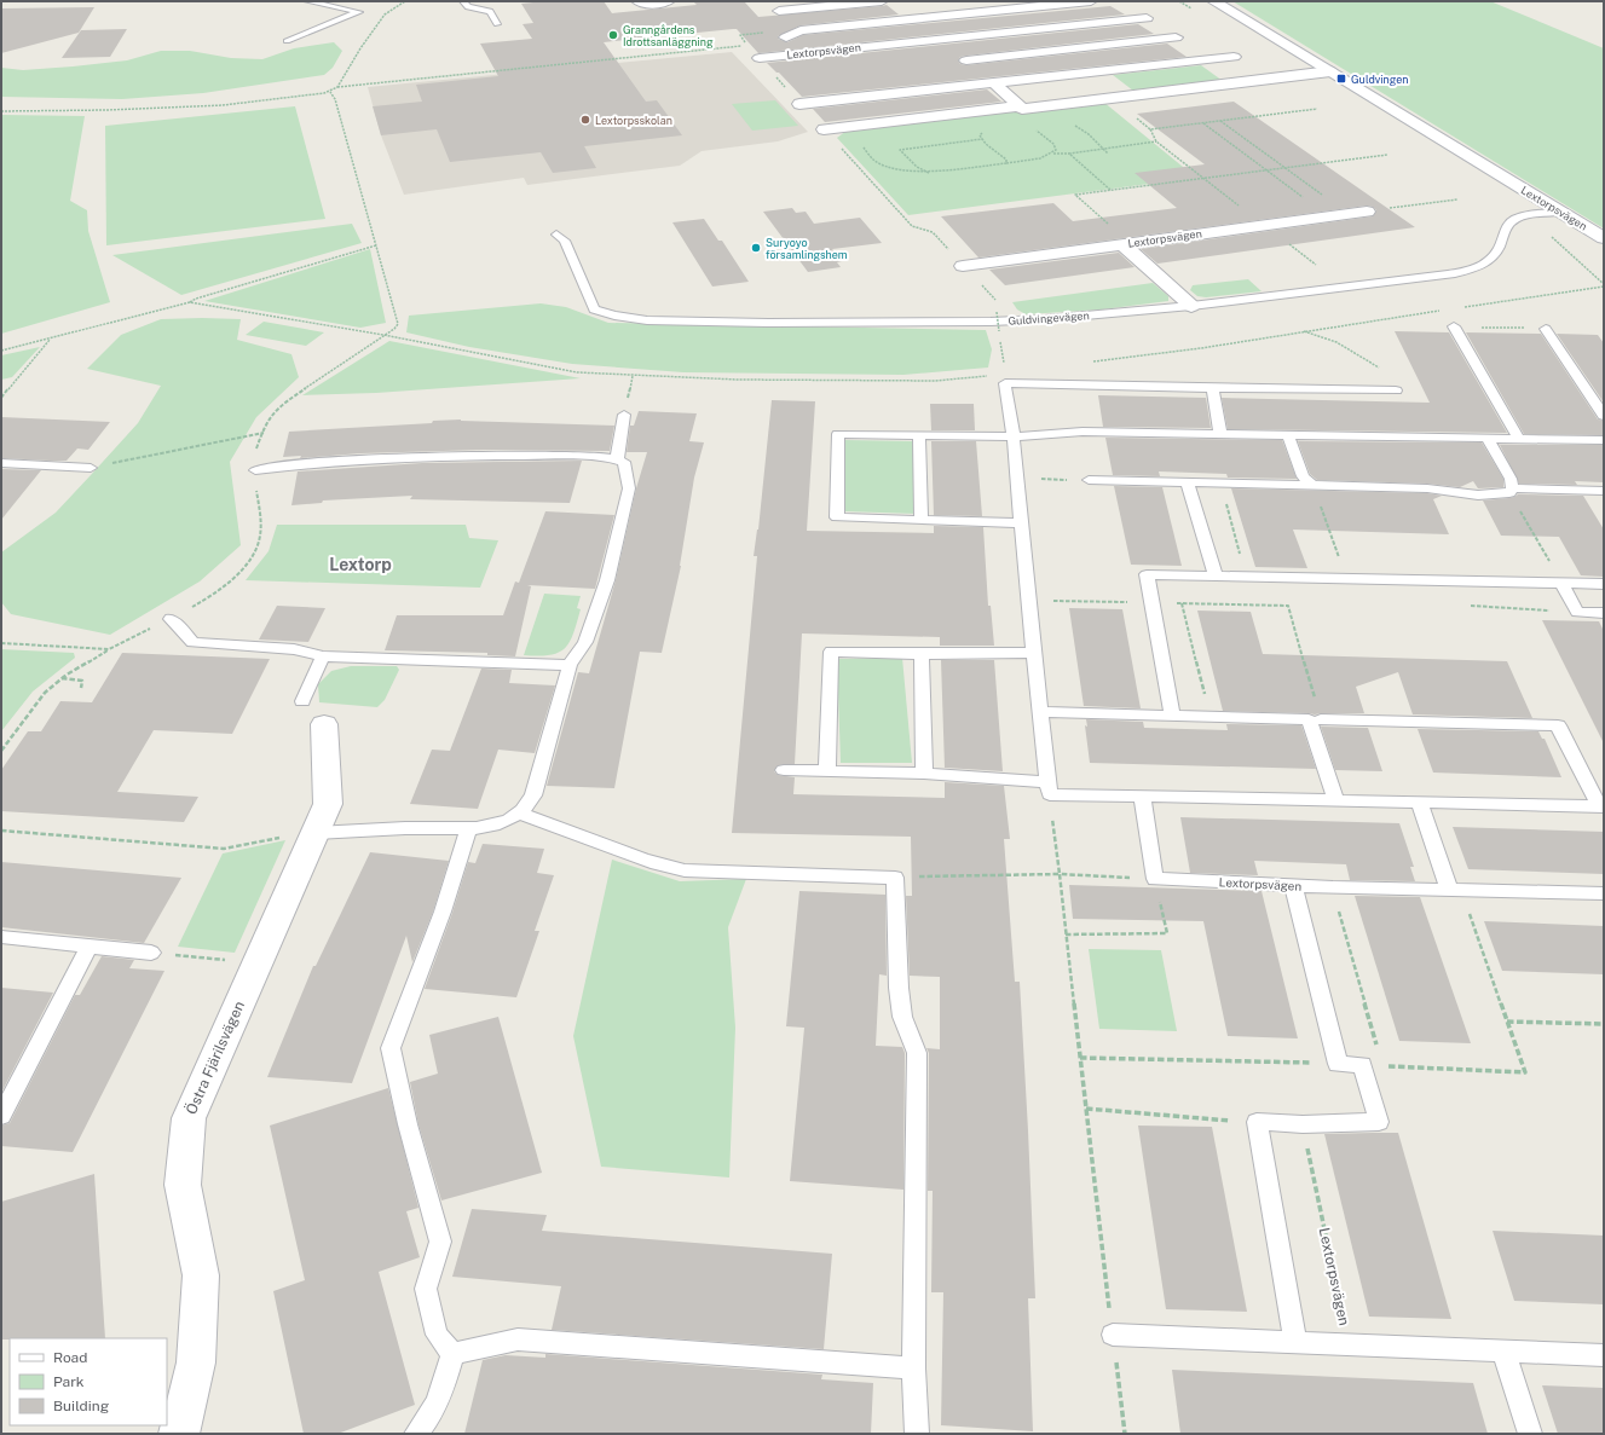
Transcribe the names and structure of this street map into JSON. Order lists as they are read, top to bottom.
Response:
{
  "streets": {
    "street": ["Lextorpsvägen", "Östra Fjärilsvägen"],
    "lane": ["Guldvingevägen"]
  },
  "crossings": [
    ["Lextorpsvägen", "Guldvingevägen"]
  ],
  "districts": ["Lextorp"],
  "places": {
    "other": ["Granngårdens Idrottsanläggning", "Lextorpsskolan", "Suryoyo församlingshem"],
    "transit": ["Guldvingen"]
  },
  "legend": ["Road", "Park", "Building"]
}
